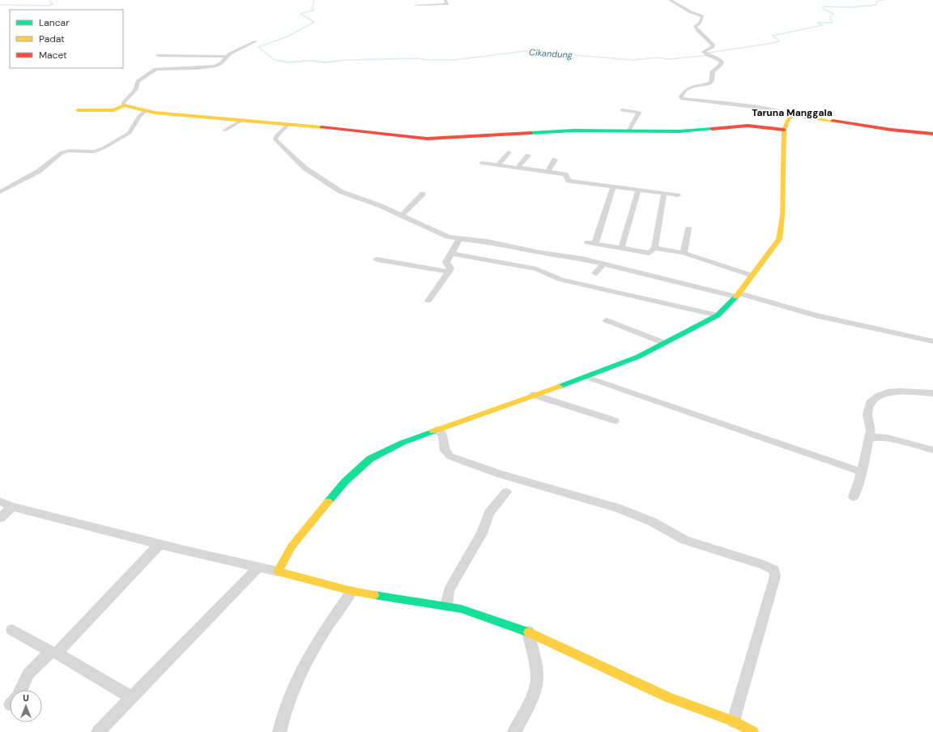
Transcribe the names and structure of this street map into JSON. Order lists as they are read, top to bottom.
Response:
{
  "districts": ["Taruna Manggala"],
  "water": ["Cikandung"],
  "legend": ["Lancar", "Padat", "Macet"],
  "north": "top"
}
